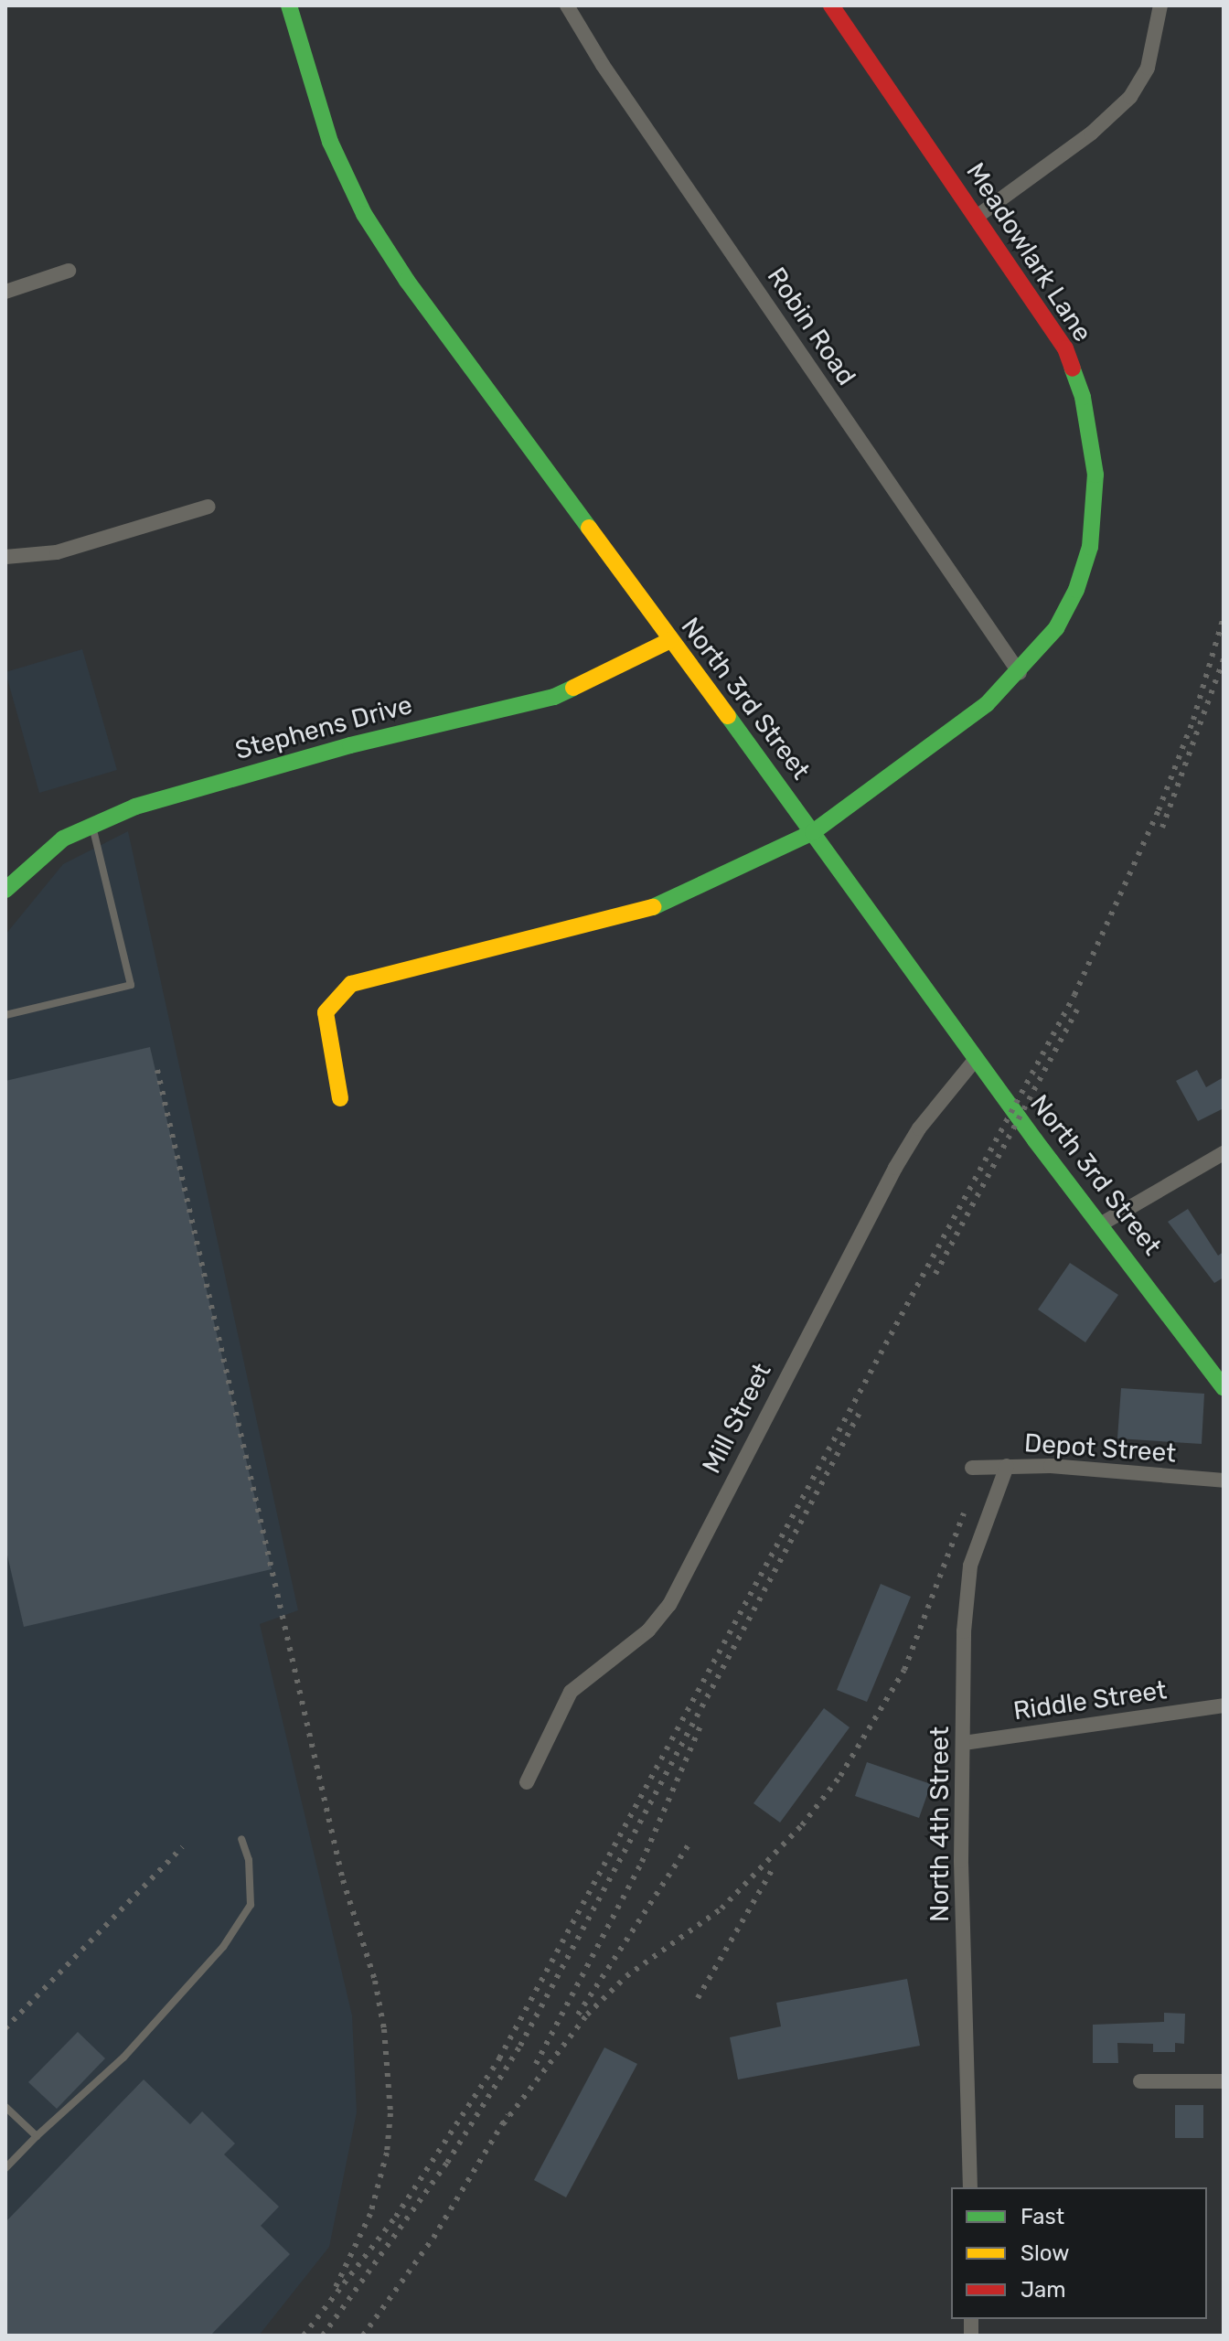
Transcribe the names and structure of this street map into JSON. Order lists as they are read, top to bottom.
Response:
{
  "streets": {
    "street": [
      "Meadowlark Lane",
      "Robin Road",
      "North 3rd Street",
      "Stephens Drive",
      "Mill Street",
      "Depot Street",
      "Riddle Street",
      "North 4th Street"
    ]
  },
  "crossings": [
    ["Meadowlark Lane", "Robin Road"],
    ["Meadowlark Lane", "North 3rd Street"],
    ["North 3rd Street", "Stephens Drive"],
    ["North 3rd Street", "Mill Street"],
    ["Depot Street", "North 4th Street"],
    ["Riddle Street", "North 4th Street"]
  ],
  "legend": ["Fast", "Slow", "Jam"]
}
